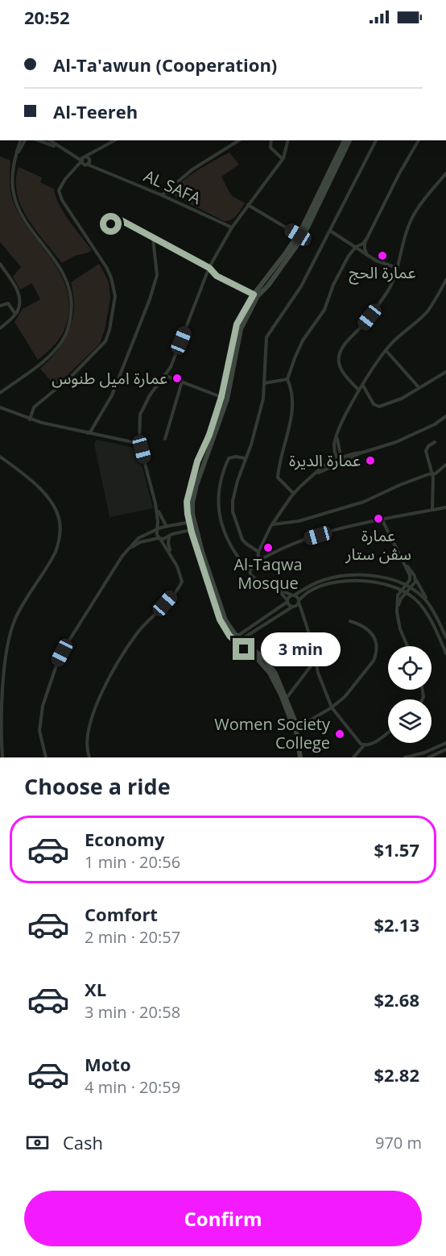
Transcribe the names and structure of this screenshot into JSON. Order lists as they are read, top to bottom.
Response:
{
  "streets": {
    "street": ["AL SAFA"]
  },
  "places": [
    "عمارة الحج",
    "عمارة اميل طنوس",
    "عمارة الديرة",
    "عمارة سڤن ستار",
    "Al-Taqwa Mosque",
    "Women Society College"
  ],
  "page": {
    "status": "20:52",
    "banner": ["Al-Ta'awun (Cooperation)", "Al-Teereh"],
    "bubble": "3 min",
    "heading": "Choose a ride",
    "list": [
      {
        "name": "Economy",
        "note": "1 min · 20:56",
        "value": "$1.57"
      },
      {
        "name": "Comfort",
        "note": "2 min · 20:57",
        "value": "$2.13"
      },
      {
        "name": "XL",
        "note": "3 min · 20:58",
        "value": "$2.68"
      },
      {
        "name": "Moto",
        "note": "4 min · 20:59",
        "value": "$2.82"
      }
    ],
    "pay": ["Cash", "970 m"],
    "buttons": "Confirm"
  }
}
